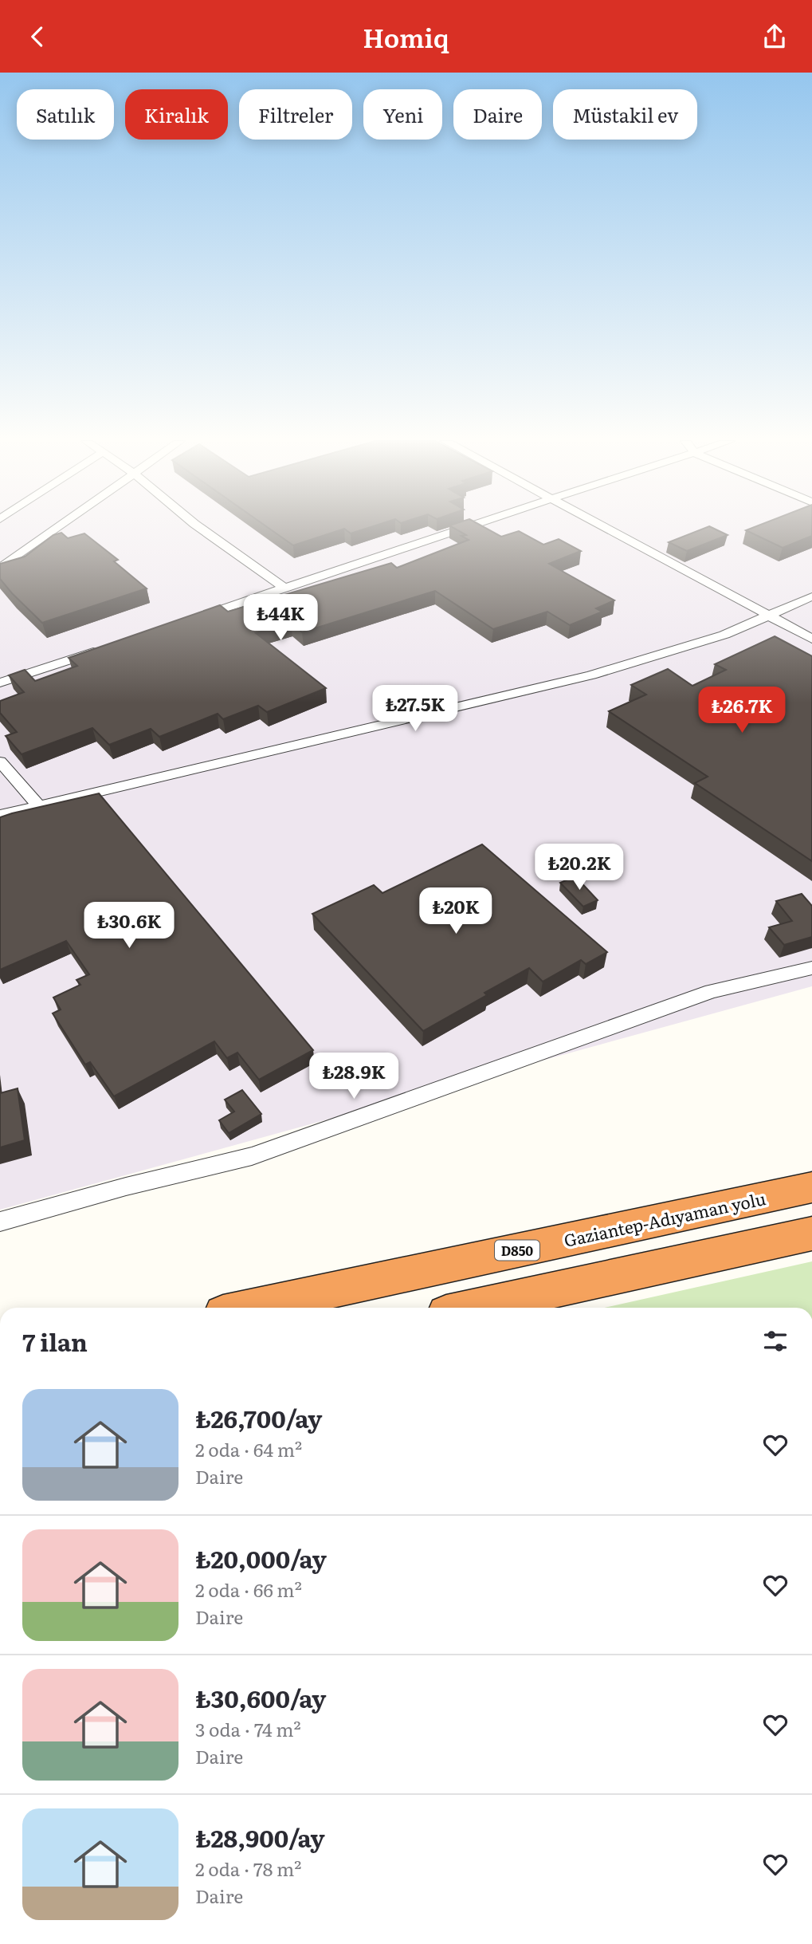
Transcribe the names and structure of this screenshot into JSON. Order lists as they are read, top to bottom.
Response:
{
  "streets": {
    "highway": ["Gaziantep-Adıyaman yolu", "D850"]
  },
  "page": {
    "header": "Homiq",
    "chip": [
      "Satılık",
      "Kiralık",
      "Filtreler",
      "Yeni",
      "Daire",
      "Müstakil ev"
    ],
    "price": [
      "₺44K",
      "₺27.5K",
      "₺26.7K",
      "₺20.2K",
      "₺20K",
      "₺30.6K",
      "₺28.9K"
    ],
    "heading": "7 ilan",
    "list": [
      {
        "name": "₺26,700/ay",
        "note": "2 oda · 64 m² · Daire"
      },
      {
        "name": "₺20,000/ay",
        "note": "2 oda · 66 m² · Daire"
      },
      {
        "name": "₺30,600/ay",
        "note": "3 oda · 74 m² · Daire"
      },
      {
        "name": "₺28,900/ay",
        "note": "2 oda · 78 m² · Daire"
      }
    ]
  }
}
